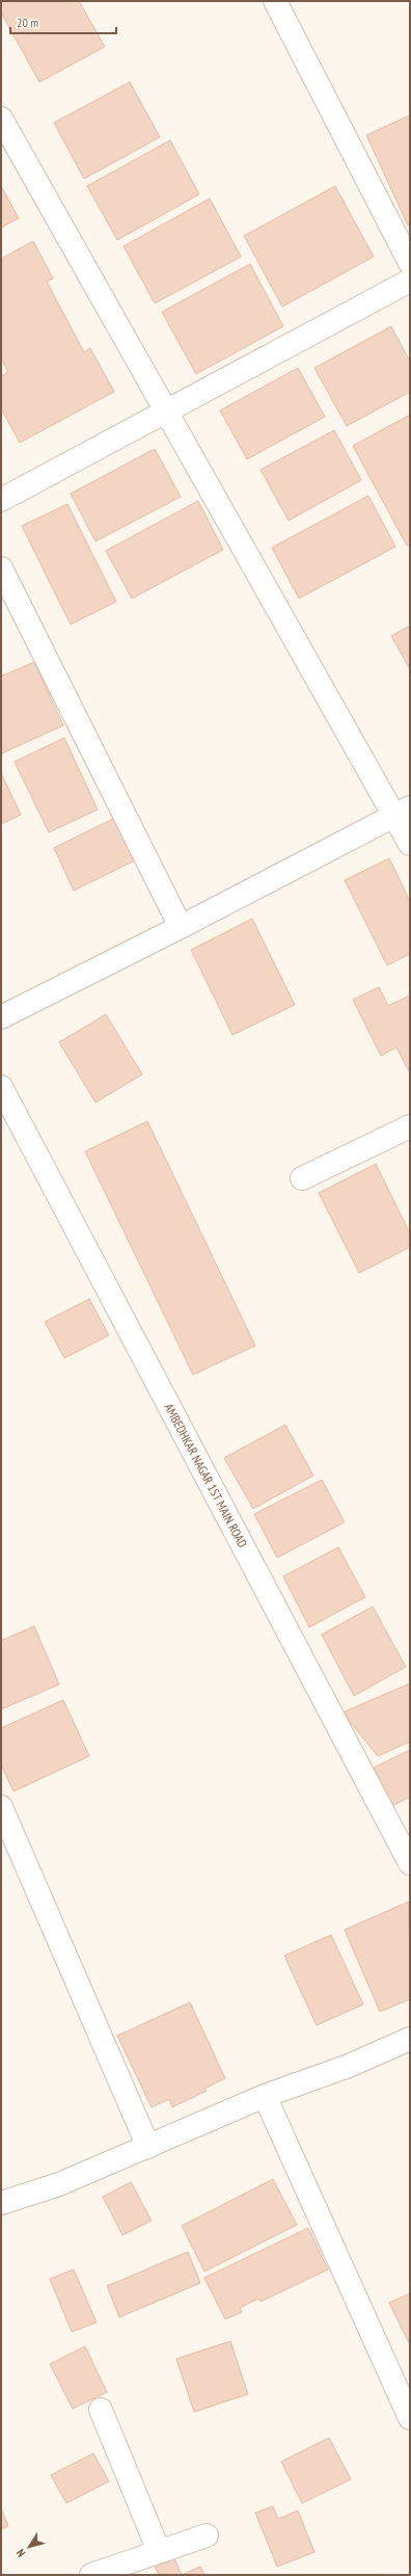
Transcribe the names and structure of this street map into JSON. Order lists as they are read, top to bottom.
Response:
{
  "streets": {
    "street": ["AMBEDHKAR NAGAR 1ST MAIN ROAD"]
  },
  "scale_bar": "20 m",
  "north": "bottom left"
}
